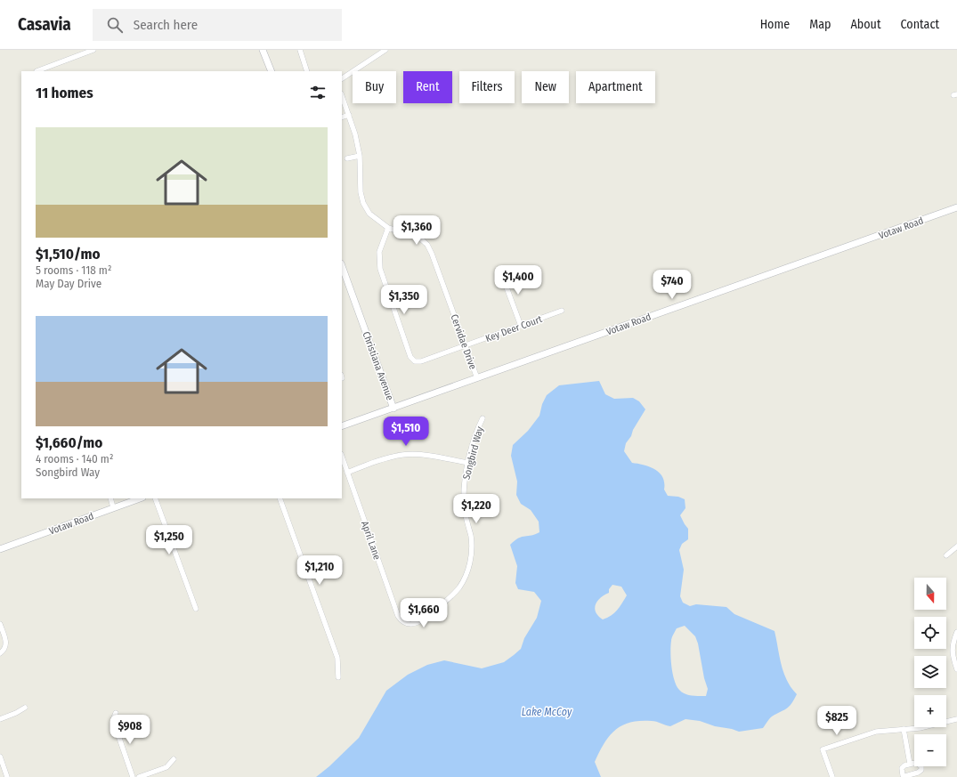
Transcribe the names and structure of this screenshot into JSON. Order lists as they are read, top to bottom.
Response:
{
  "streets": {
    "street": [
      "Votaw Road",
      "Key Deer Court",
      "Cervidae Drive",
      "Christiana Avenue",
      "Songbird Way",
      "April Lane"
    ]
  },
  "crossings": [
    ["Votaw Road", "Cervidae Drive"],
    ["Votaw Road", "Christiana Avenue"],
    ["Key Deer Court", "Cervidae Drive"],
    ["Songbird Way", "April Lane"]
  ],
  "water": ["Lake McCoy"],
  "north": "bottom",
  "page": {
    "header": "Casavia",
    "search": "Search here",
    "nav": [
      "Home",
      "Map",
      "About",
      "Contact"
    ],
    "chip": [
      "Buy",
      "Rent",
      "Filters",
      "New",
      "Apartment"
    ],
    "heading": "11 homes",
    "list": [
      {
        "name": "$1,510/mo",
        "note": "5 rooms · 118 m² · May Day Drive"
      },
      {
        "name": "$1,660/mo",
        "note": "4 rooms · 140 m² · Songbird Way"
      }
    ],
    "price": [
      "$1,360",
      "$1,400",
      "$740",
      "$1,350",
      "$1,510",
      "$1,220",
      "$1,250",
      "$1,210",
      "$1,660",
      "$825",
      "$908"
    ],
    "map_buttons": ["+", "−"]
  }
}
